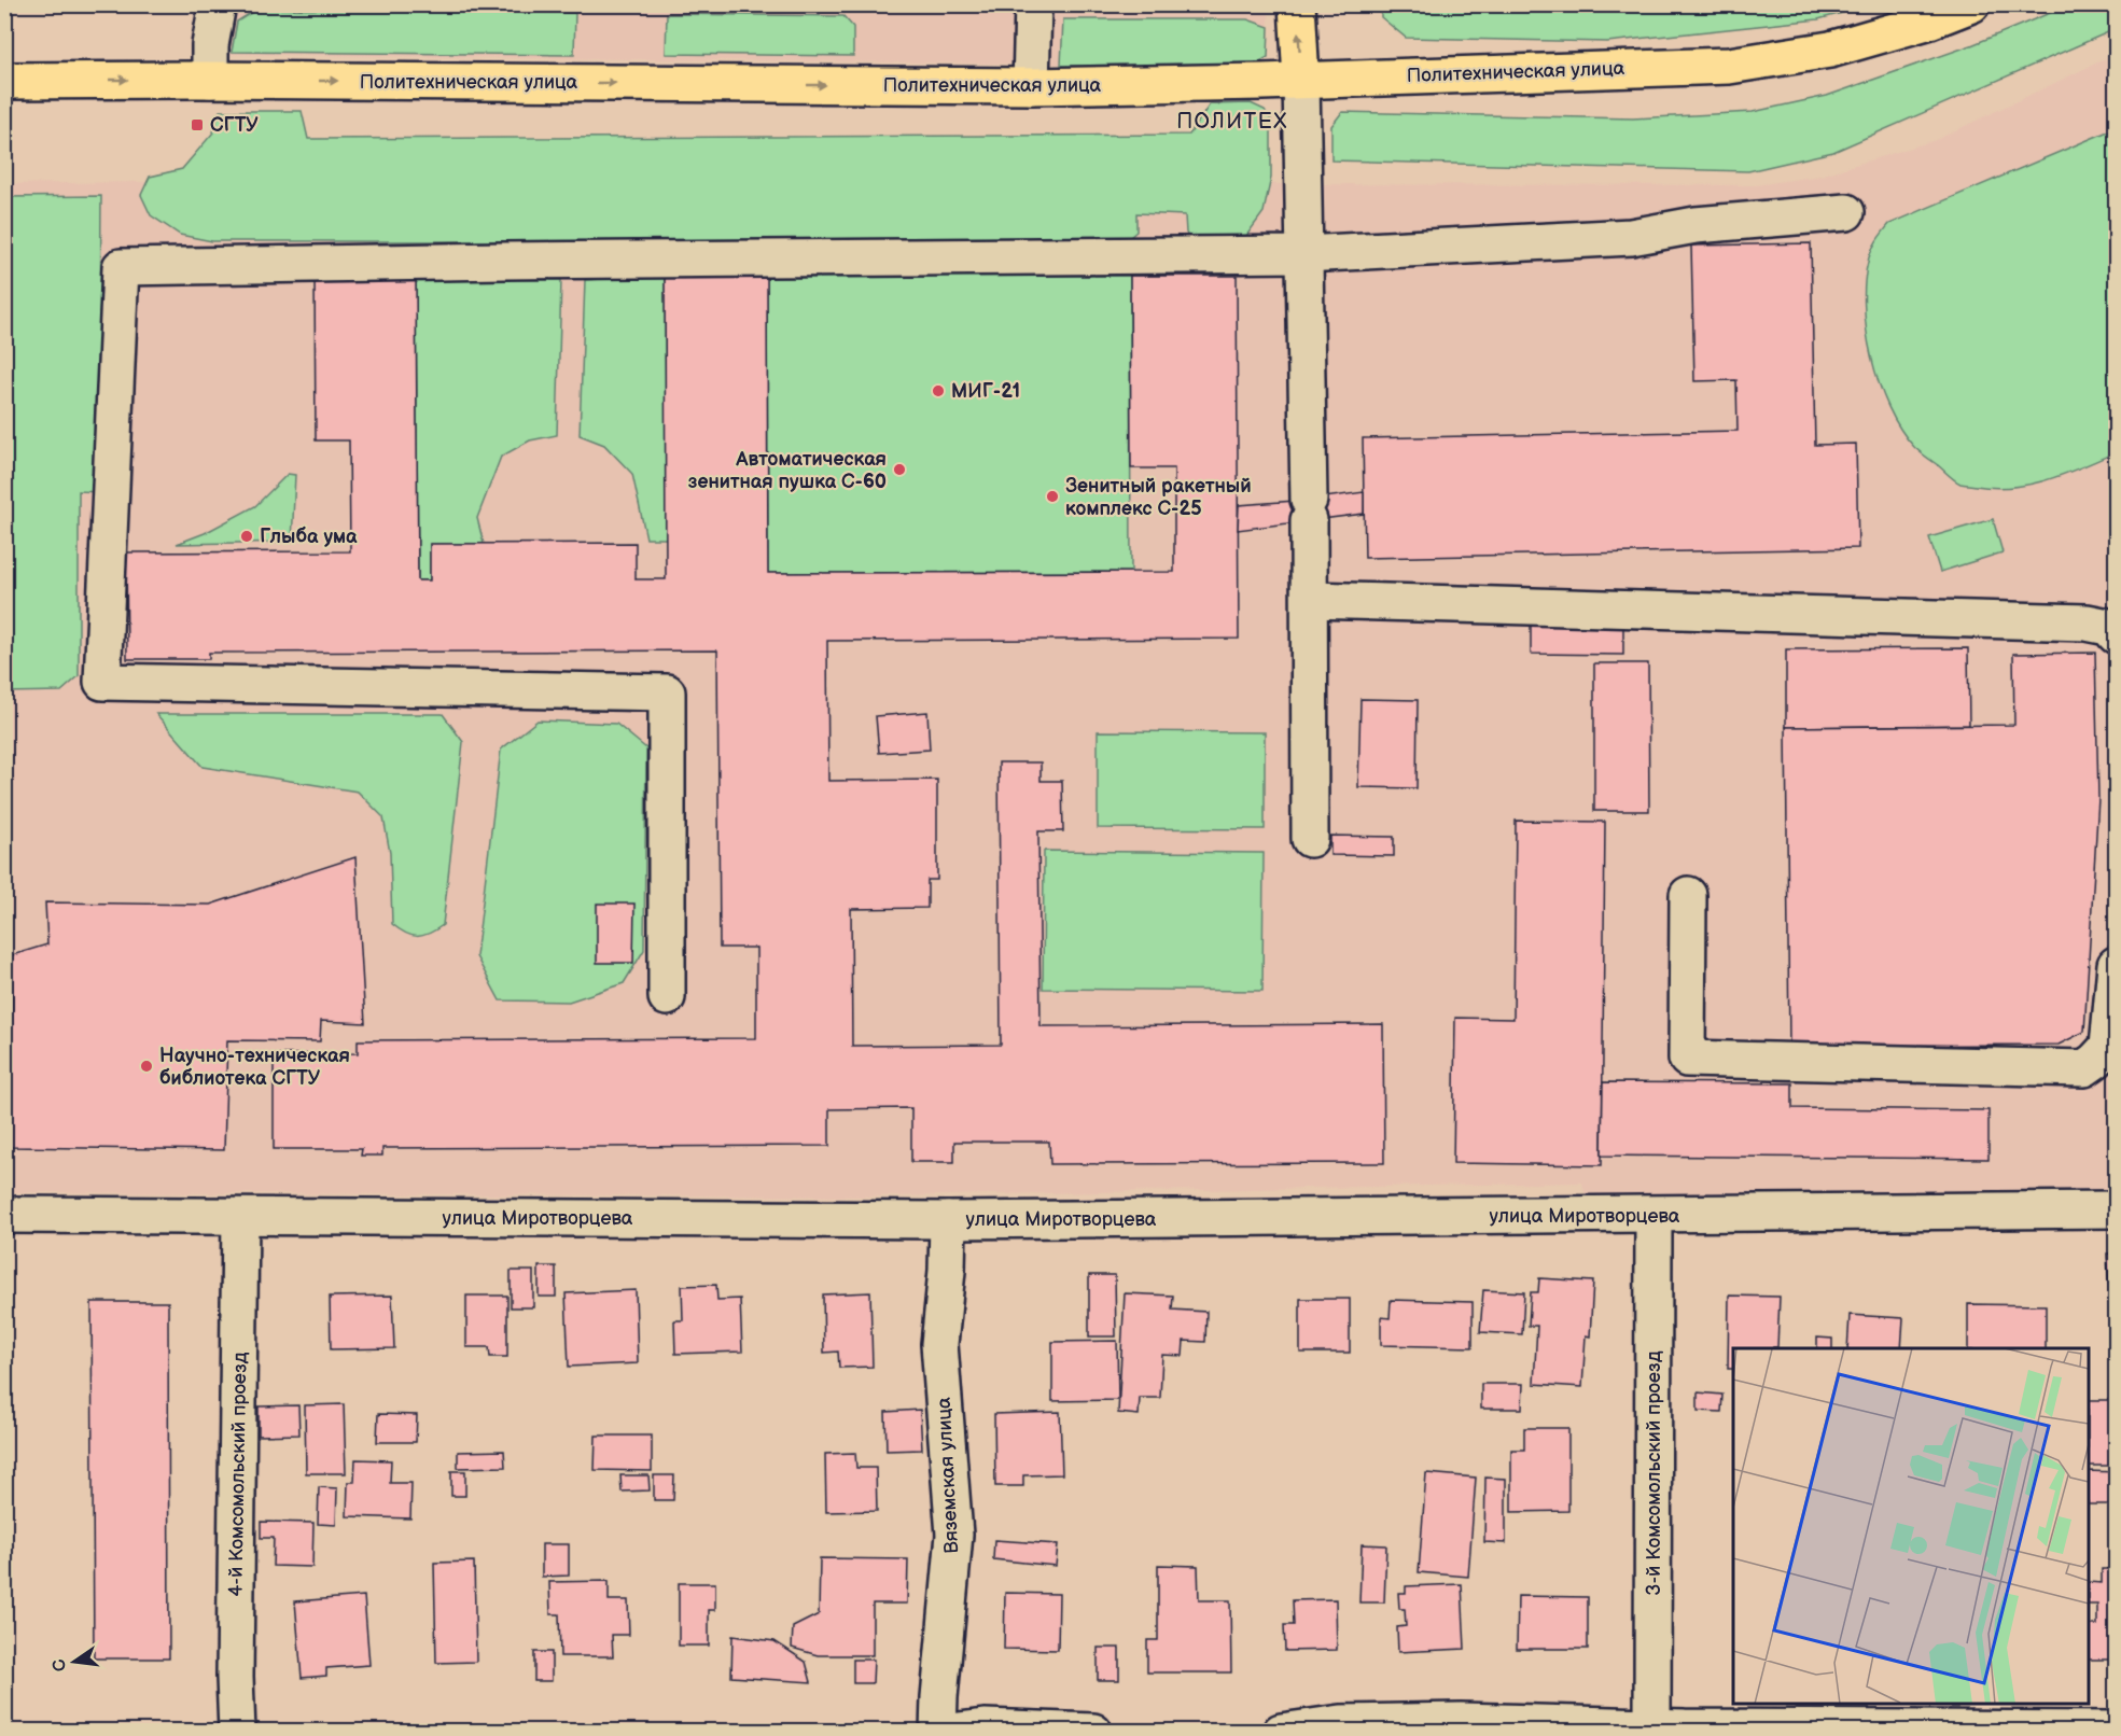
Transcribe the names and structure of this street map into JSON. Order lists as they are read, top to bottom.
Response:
{
  "streets": {
    "main road": ["Политехническая улица"],
    "street": [
      "улица Миротворцева",
      "3-й Комсомольский проезд",
      "4-й Комсомольский проезд",
      "Вяземская улица"
    ]
  },
  "crossings": [
    ["улица Миротворцева", "3-й Комсомольский проезд"],
    ["улица Миротворцева", "4-й Комсомольский проезд"],
    ["улица Миротворцева", "Вяземская улица"]
  ],
  "one_way": ["Политехническая улица"],
  "districts": ["ПОЛИТЕХ"],
  "places": {
    "transit": ["СГТУ"],
    "other": [
      "МИГ-21",
      "Автоматическая зенитная пушка С-60",
      "Зенитный ракетный комплекс С-25",
      "Глыба ума",
      "Научно-техническая библиотека СГТУ"
    ]
  },
  "north": "left"
}
